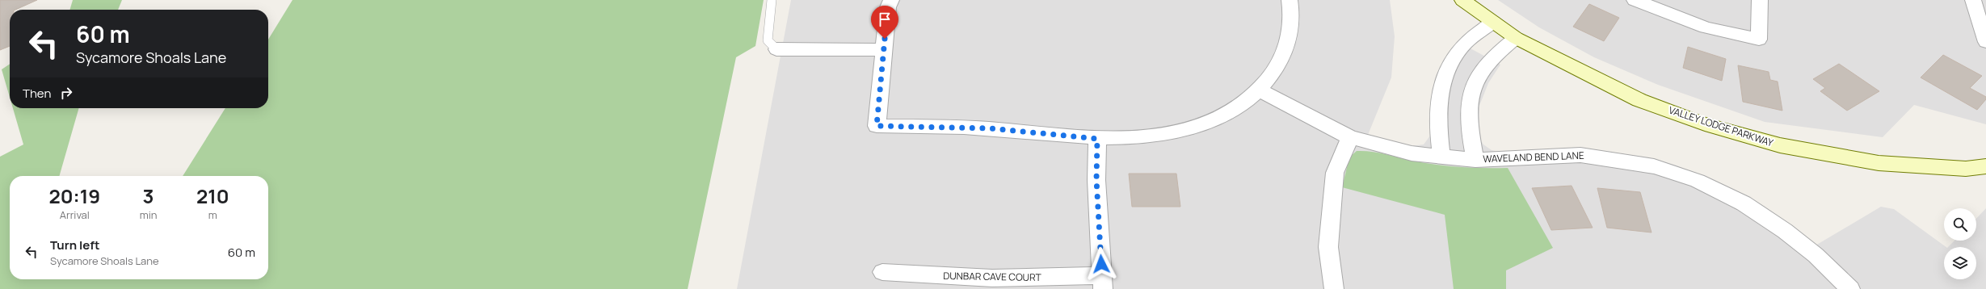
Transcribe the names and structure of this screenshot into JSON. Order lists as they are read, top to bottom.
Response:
{
  "streets": {
    "street": ["VALLEY LODGE PARKWAY", "WAVELAND BEND LANE", "DUNBAR CAVE COURT"]
  },
  "page": {
    "turn": ["60 m", "Sycamore Shoals Lane"],
    "then": "Then",
    "eta": [
      "20:19",
      "Arrival",
      "3",
      "min",
      "210",
      "m"
    ],
    "list": [
      {
        "name": "Turn left",
        "note": "Sycamore Shoals Lane",
        "value": "60 m"
      }
    ]
  }
}
